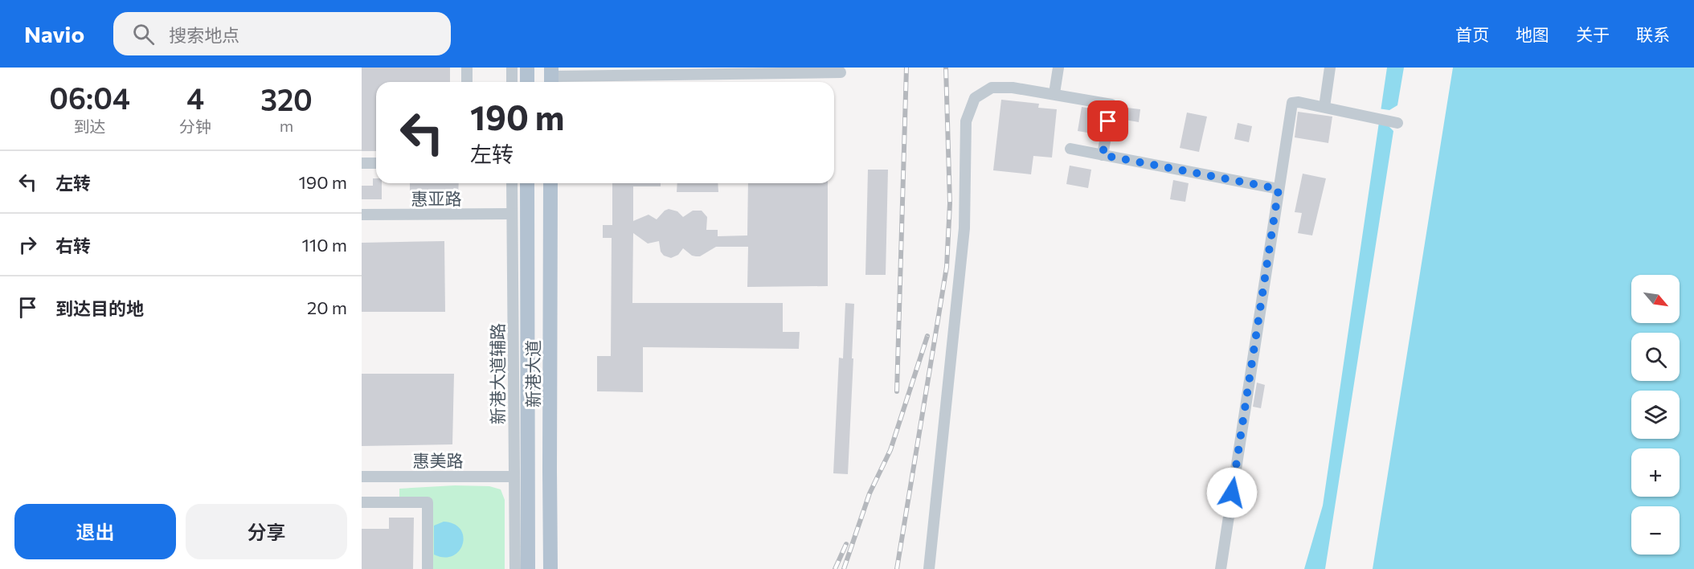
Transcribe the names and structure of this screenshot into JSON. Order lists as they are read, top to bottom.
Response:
{
  "streets": {
    "main road": ["新港大道"],
    "street": ["惠亚路", "新港大道辅路", "惠美路"]
  },
  "crossings": [
    ["惠亚路", "新港大道辅路"],
    ["新港大道辅路", "惠美路"]
  ],
  "north": "bottom right",
  "page": {
    "header": "Navio",
    "search": "搜索地点",
    "nav": [
      "首页",
      "地图",
      "关于",
      "联系"
    ],
    "eta": [
      "06:04",
      "到达",
      "4",
      "分钟",
      "320",
      "m"
    ],
    "turn": ["190 m", "左转"],
    "list": [
      {
        "name": "左转",
        "value": "190 m"
      },
      {
        "name": "右转",
        "value": "110 m"
      },
      {
        "name": "到达目的地",
        "value": "20 m"
      }
    ],
    "map_buttons": ["+", "−"],
    "buttons": ["退出", "分享"]
  }
}
